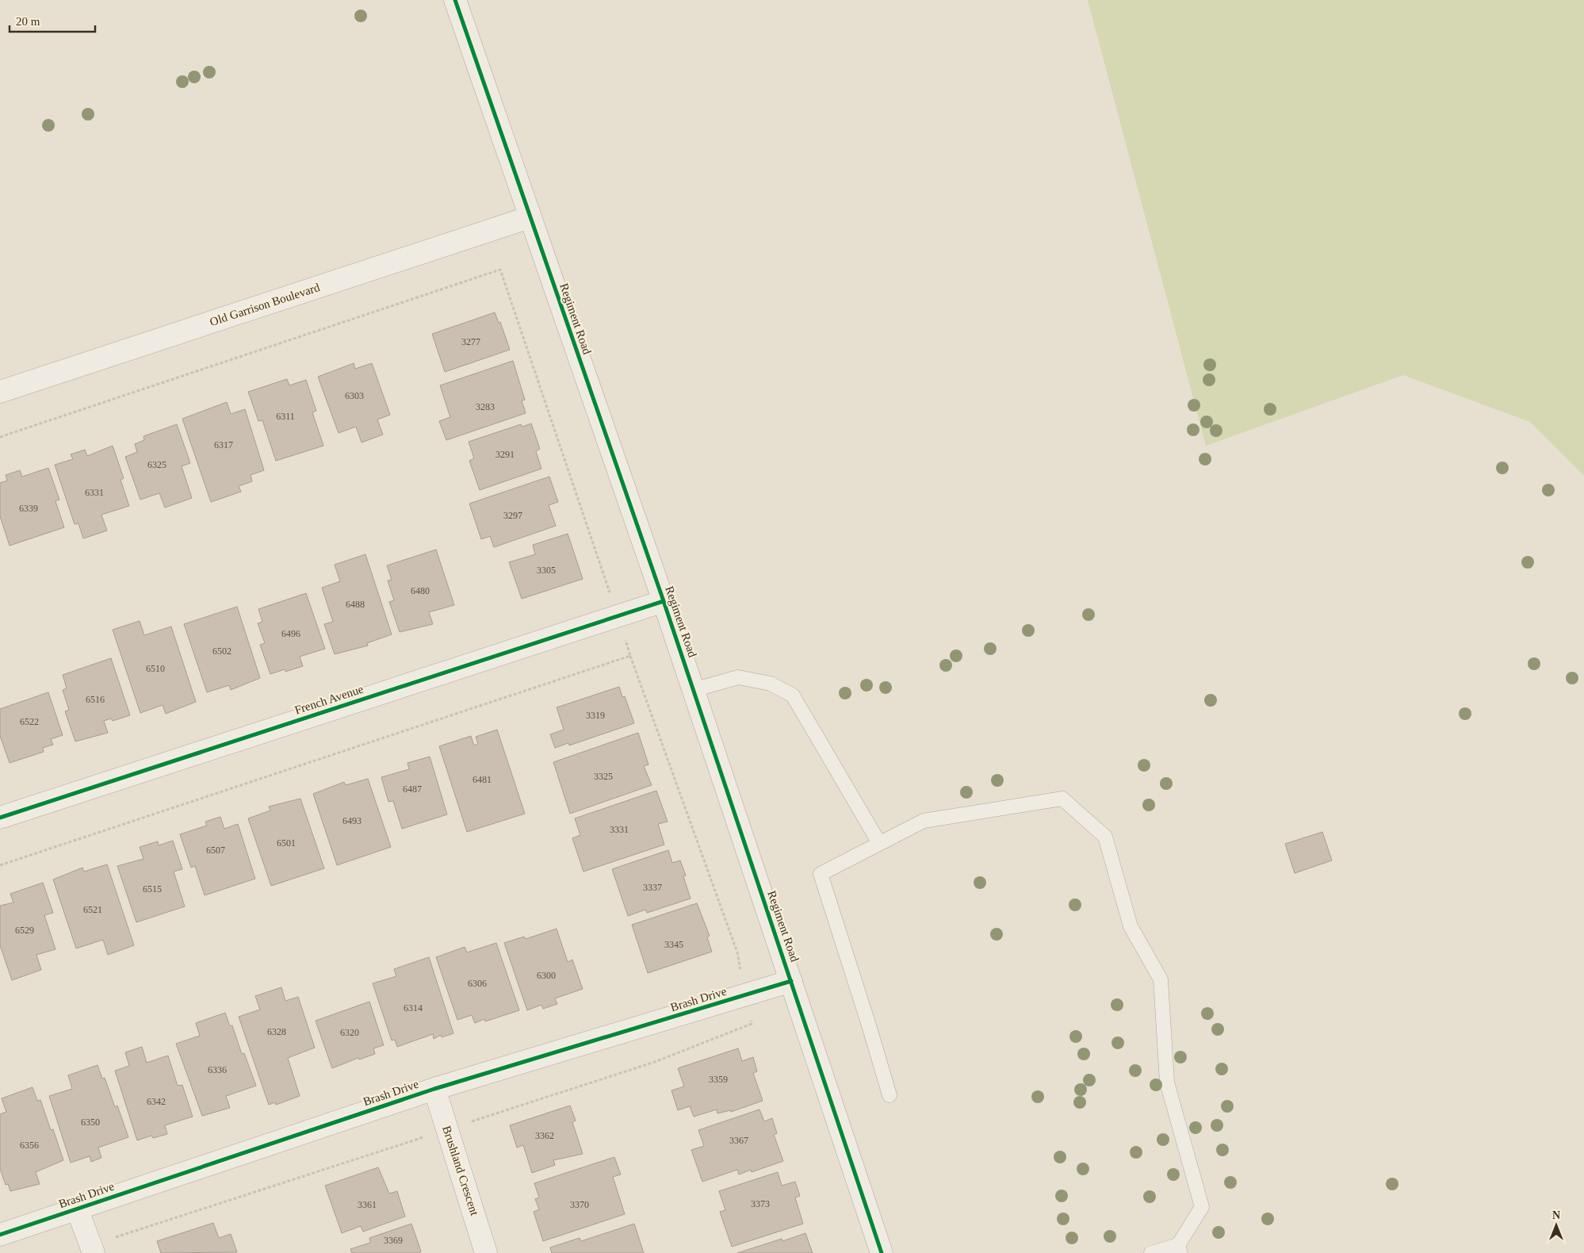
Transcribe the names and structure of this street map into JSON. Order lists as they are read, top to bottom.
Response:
{
  "streets": {
    "street": [
      "Old Garrison Boulevard",
      "Regiment Road",
      "French Avenue",
      "Brash Drive",
      "Brushland Crescent"
    ]
  },
  "crossings": [
    ["Old Garrison Boulevard", "Regiment Road"],
    ["Regiment Road", "French Avenue"],
    ["Regiment Road", "Brash Drive"],
    ["Brash Drive", "Brushland Crescent"]
  ],
  "house_numbers": [
    "3277",
    "6303",
    "3283",
    "6311",
    "6317",
    "3291",
    "6325",
    "6331",
    "6339",
    "3297",
    "3305",
    "6480",
    "6488",
    "6496",
    "6502",
    "6510",
    "6516",
    "3319",
    "6522",
    "3325",
    "6481",
    "6487",
    "6493",
    "3331",
    "6501",
    "6507",
    "3337",
    "6515",
    "6521",
    "6529",
    "3345",
    "6300",
    "6306",
    "6314",
    "6328",
    "6320",
    "6336",
    "3359",
    "6342",
    "6350",
    "3362",
    "3367",
    "6356",
    "3373",
    "3361",
    "3370",
    "3369"
  ],
  "scale_bar": "20 m",
  "north": "top"
}
